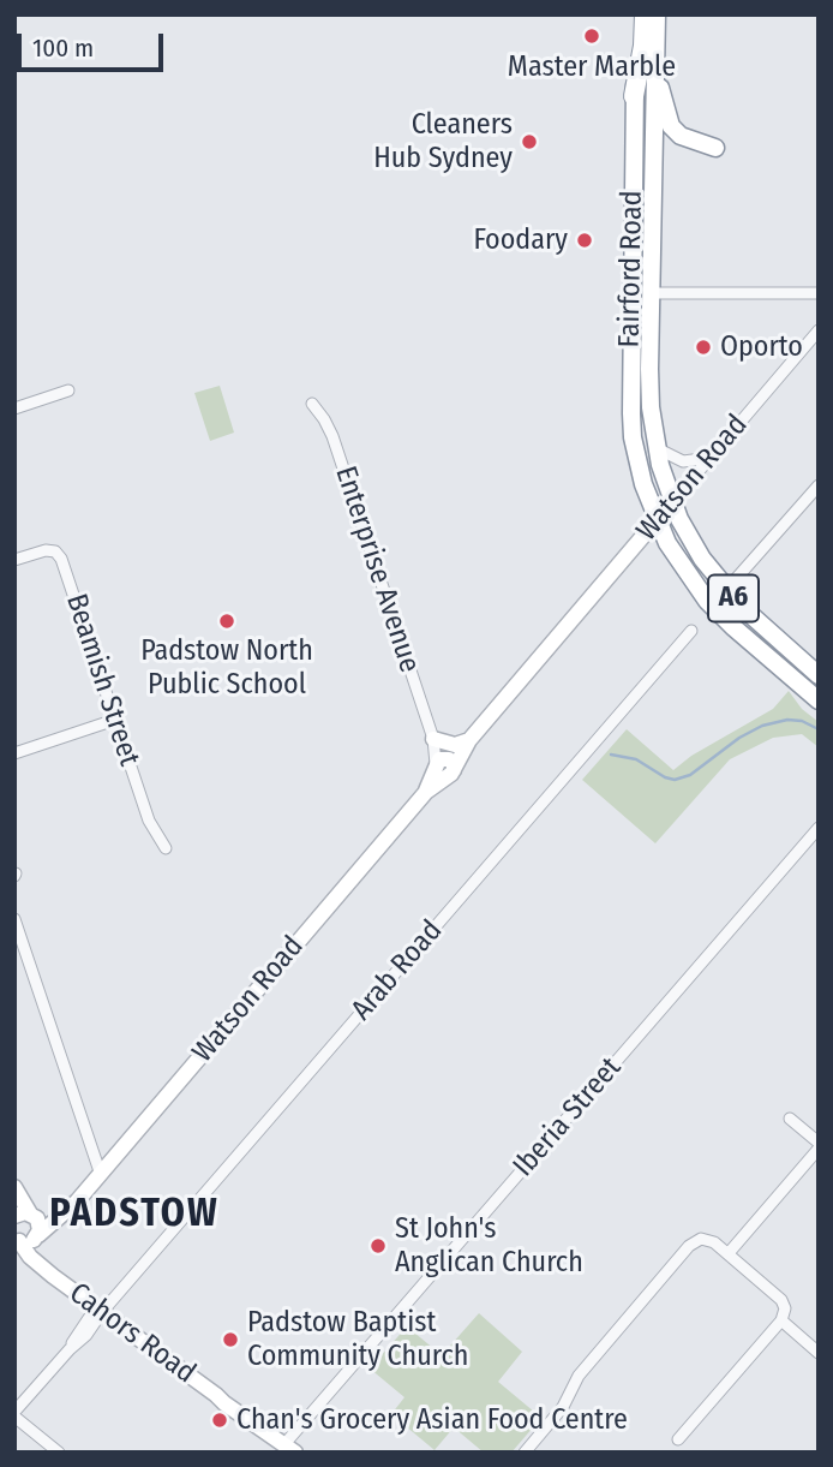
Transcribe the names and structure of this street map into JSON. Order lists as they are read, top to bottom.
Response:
{
  "streets": {
    "highway": ["Fairford Road", "Watson Road", "A6"],
    "main road": ["Cahors Road"],
    "street": [
      "Enterprise Avenue",
      "Beamish Street",
      "Arab Road",
      "Iberia Street"
    ]
  },
  "crossings": [
    ["Fairford Road", "Watson Road"],
    ["Fairford Road", "A6"],
    ["Watson Road", "Enterprise Avenue"],
    ["Watson Road", "A6"],
    ["Watson Road", "Cahors Road"],
    ["Arab Road", "Cahors Road"],
    ["Iberia Street", "Cahors Road"]
  ],
  "districts": ["PADSTOW"],
  "places": [
    "Master Marble",
    "Cleaners Hub Sydney",
    "Foodary",
    "Oporto",
    "Padstow North Public School",
    "St John's Anglican Church",
    "Padstow Baptist Community Church",
    "Chan's Grocery Asian Food Centre"
  ],
  "scale_bar": "100 m"
}
